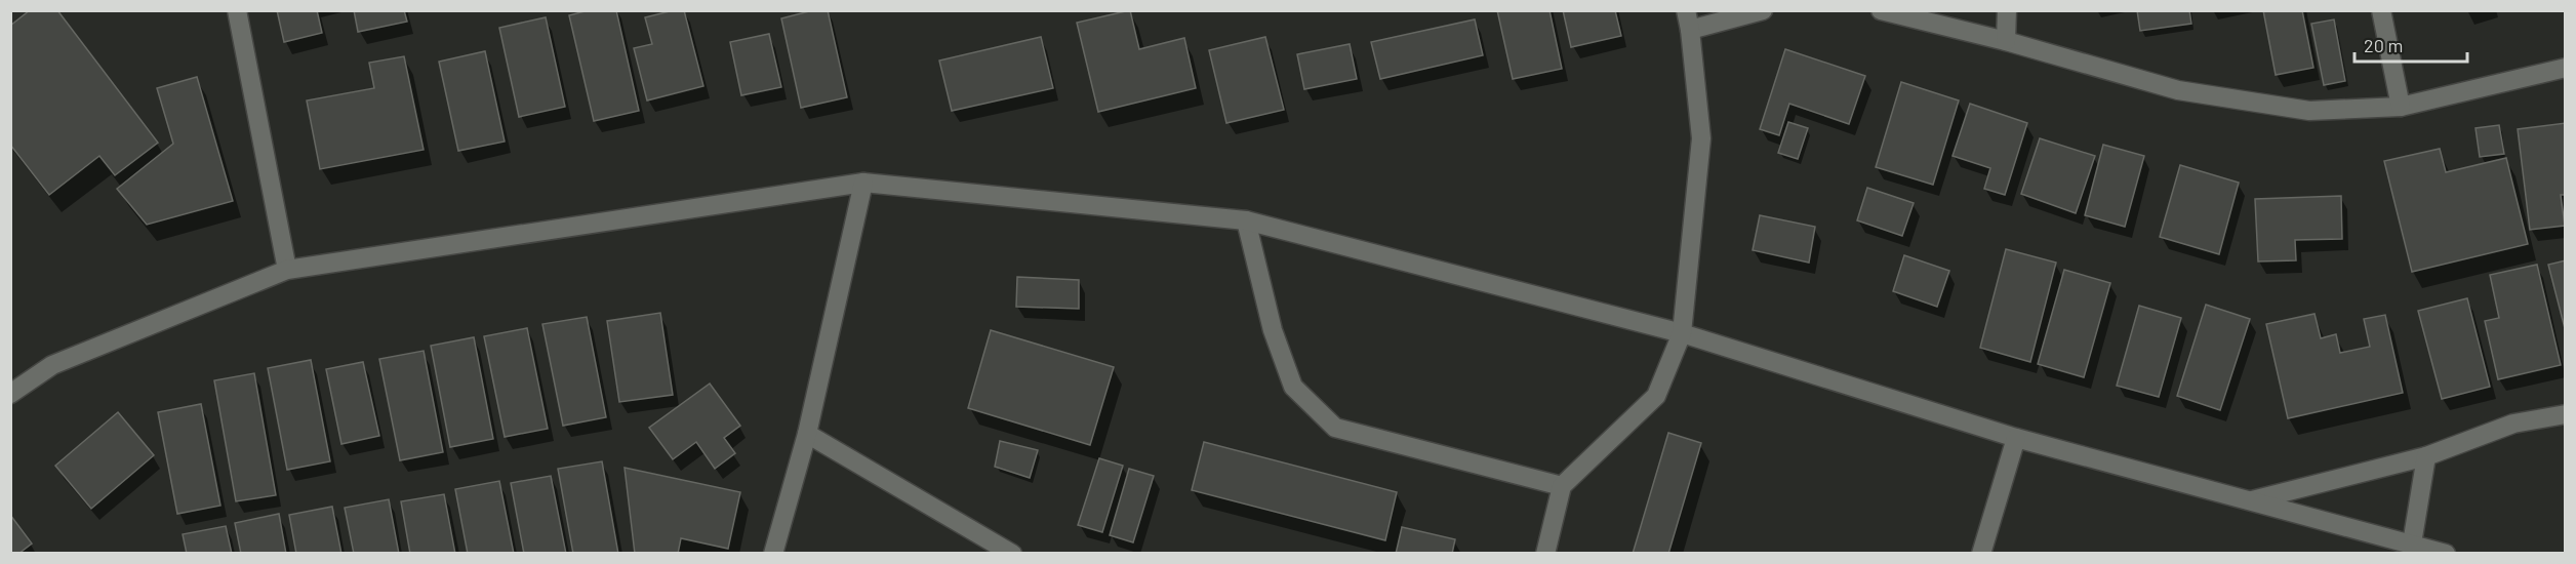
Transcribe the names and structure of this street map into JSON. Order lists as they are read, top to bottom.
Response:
{
  "scale_bar": "20 m"
}
